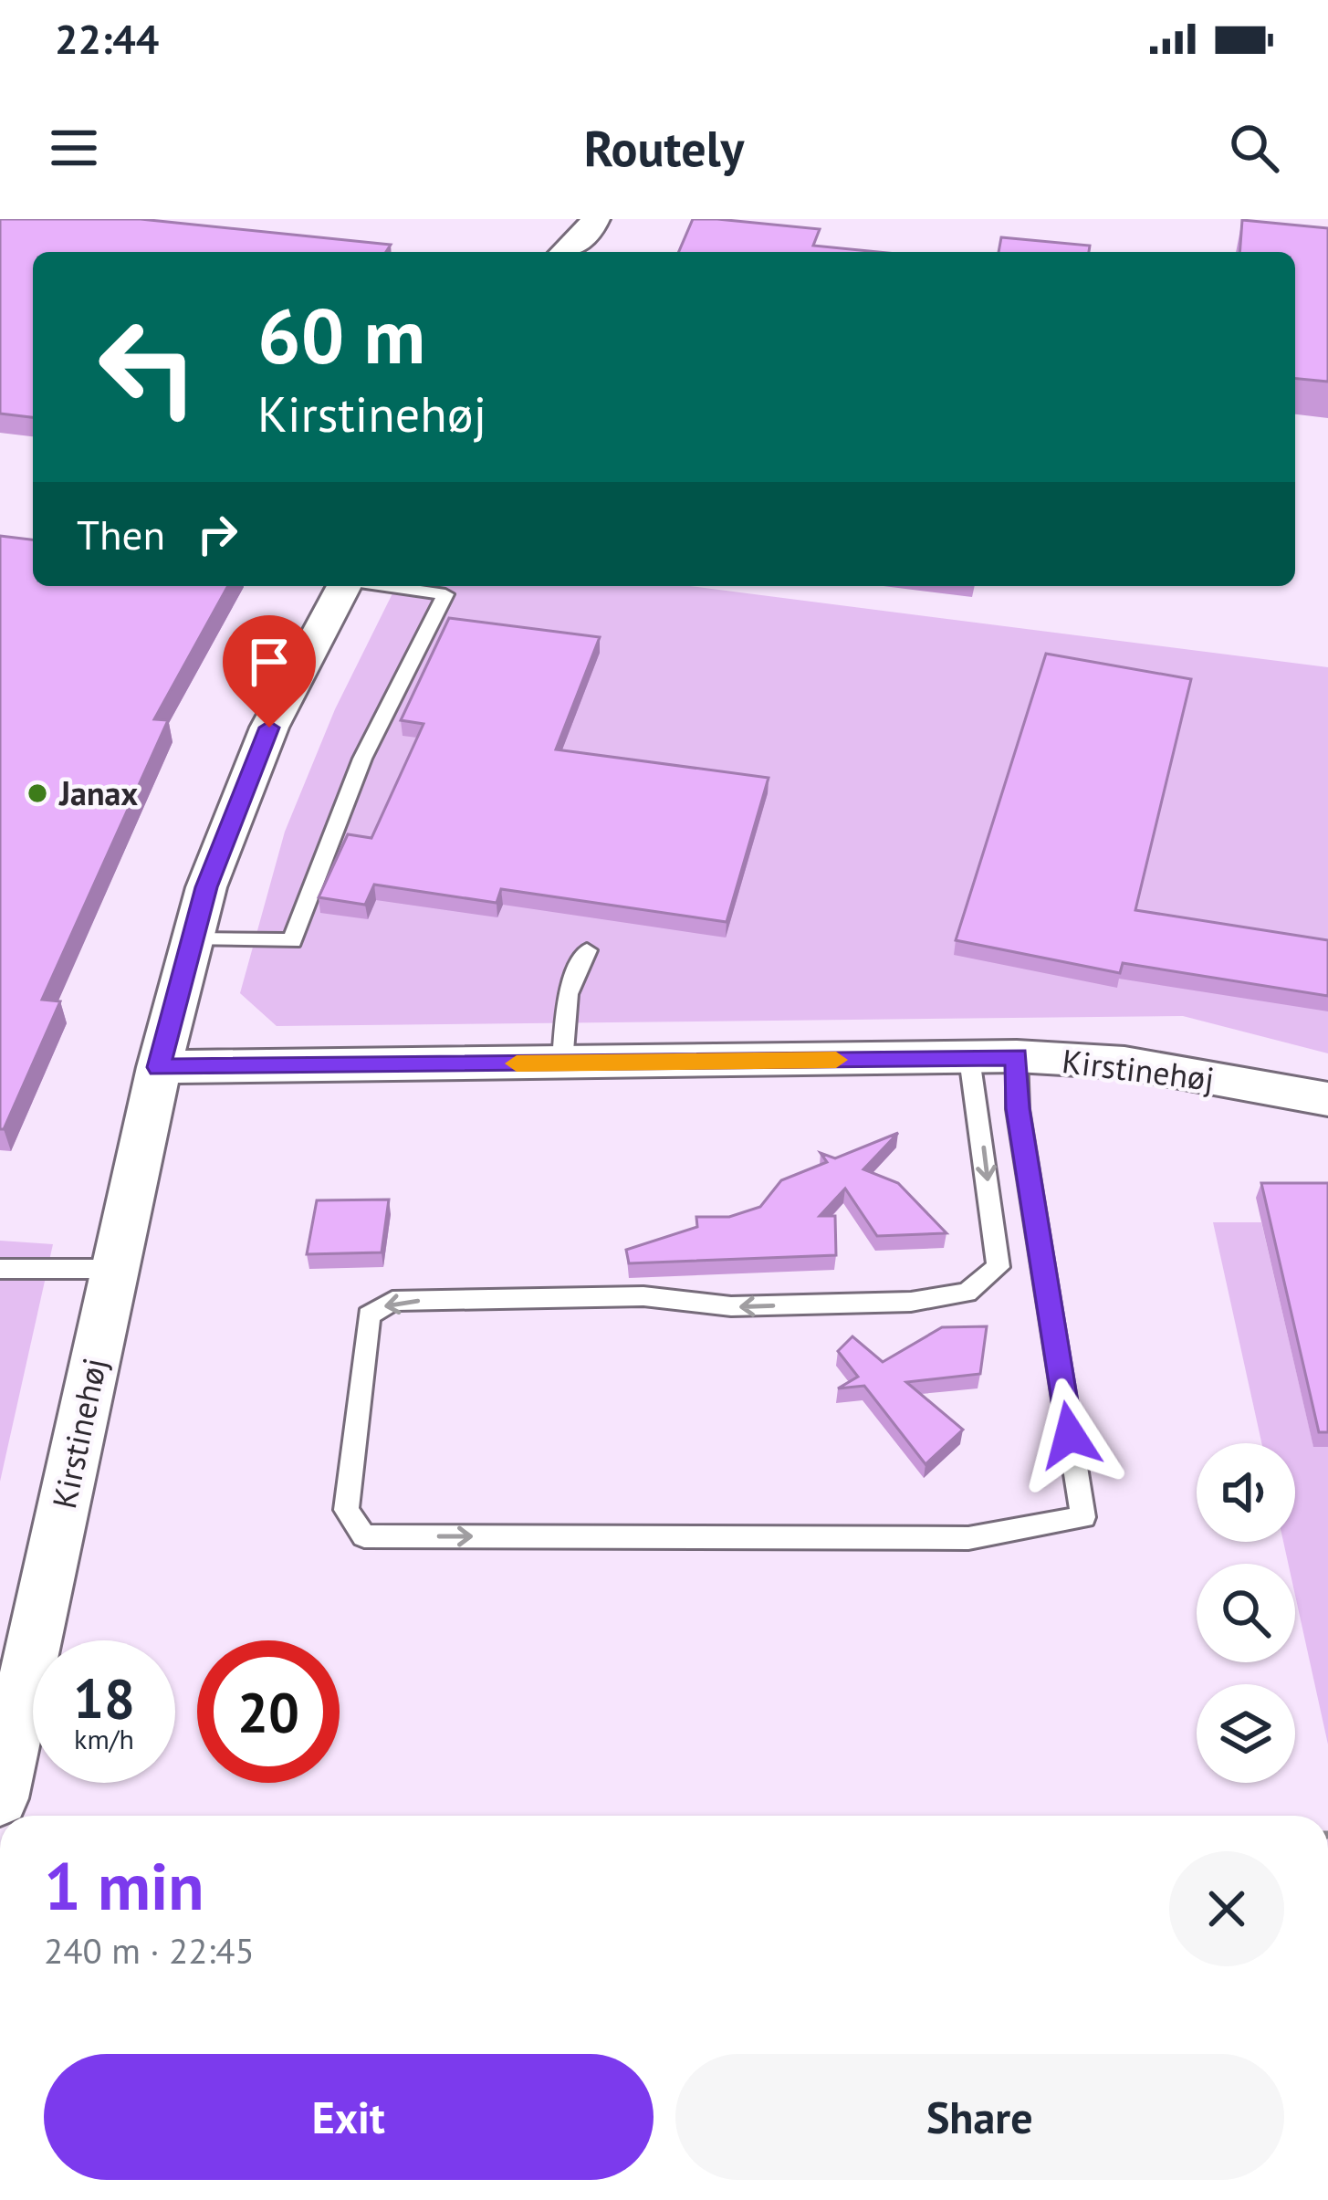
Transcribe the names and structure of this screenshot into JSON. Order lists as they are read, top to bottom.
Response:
{
  "streets": {
    "street": ["Kirstinehøj"]
  },
  "places": ["Janax"],
  "page": {
    "status": "22:44",
    "header": "Routely",
    "turn": ["60 m", "Kirstinehøj"],
    "then": "Then",
    "speed": "18 km/h",
    "limit": "20",
    "heading": ["1 min", "240 m · 22:45"],
    "buttons": ["Exit", "Share"]
  }
}
